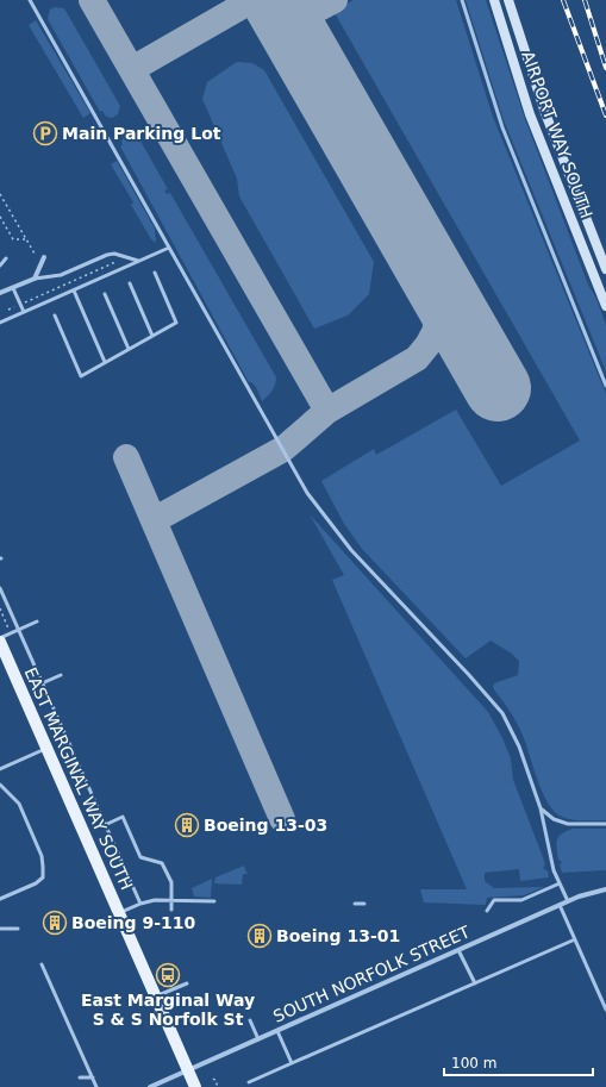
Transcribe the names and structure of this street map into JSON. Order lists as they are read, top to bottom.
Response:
{
  "streets": {
    "main road": ["AIRPORT WAY SOUTH", "EAST MARGINAL WAY SOUTH"],
    "street": ["SOUTH NORFOLK STREET"]
  },
  "crossings": [
    ["EAST MARGINAL WAY SOUTH", "SOUTH NORFOLK STREET"]
  ],
  "places": {
    "parking": ["Main Parking Lot"],
    "building": ["Boeing 13-03", "Boeing 9-110", "Boeing 13-01"],
    "bus stop": ["East Marginal Way S & S Norfolk St"]
  },
  "scale_bar": "100 m"
}
